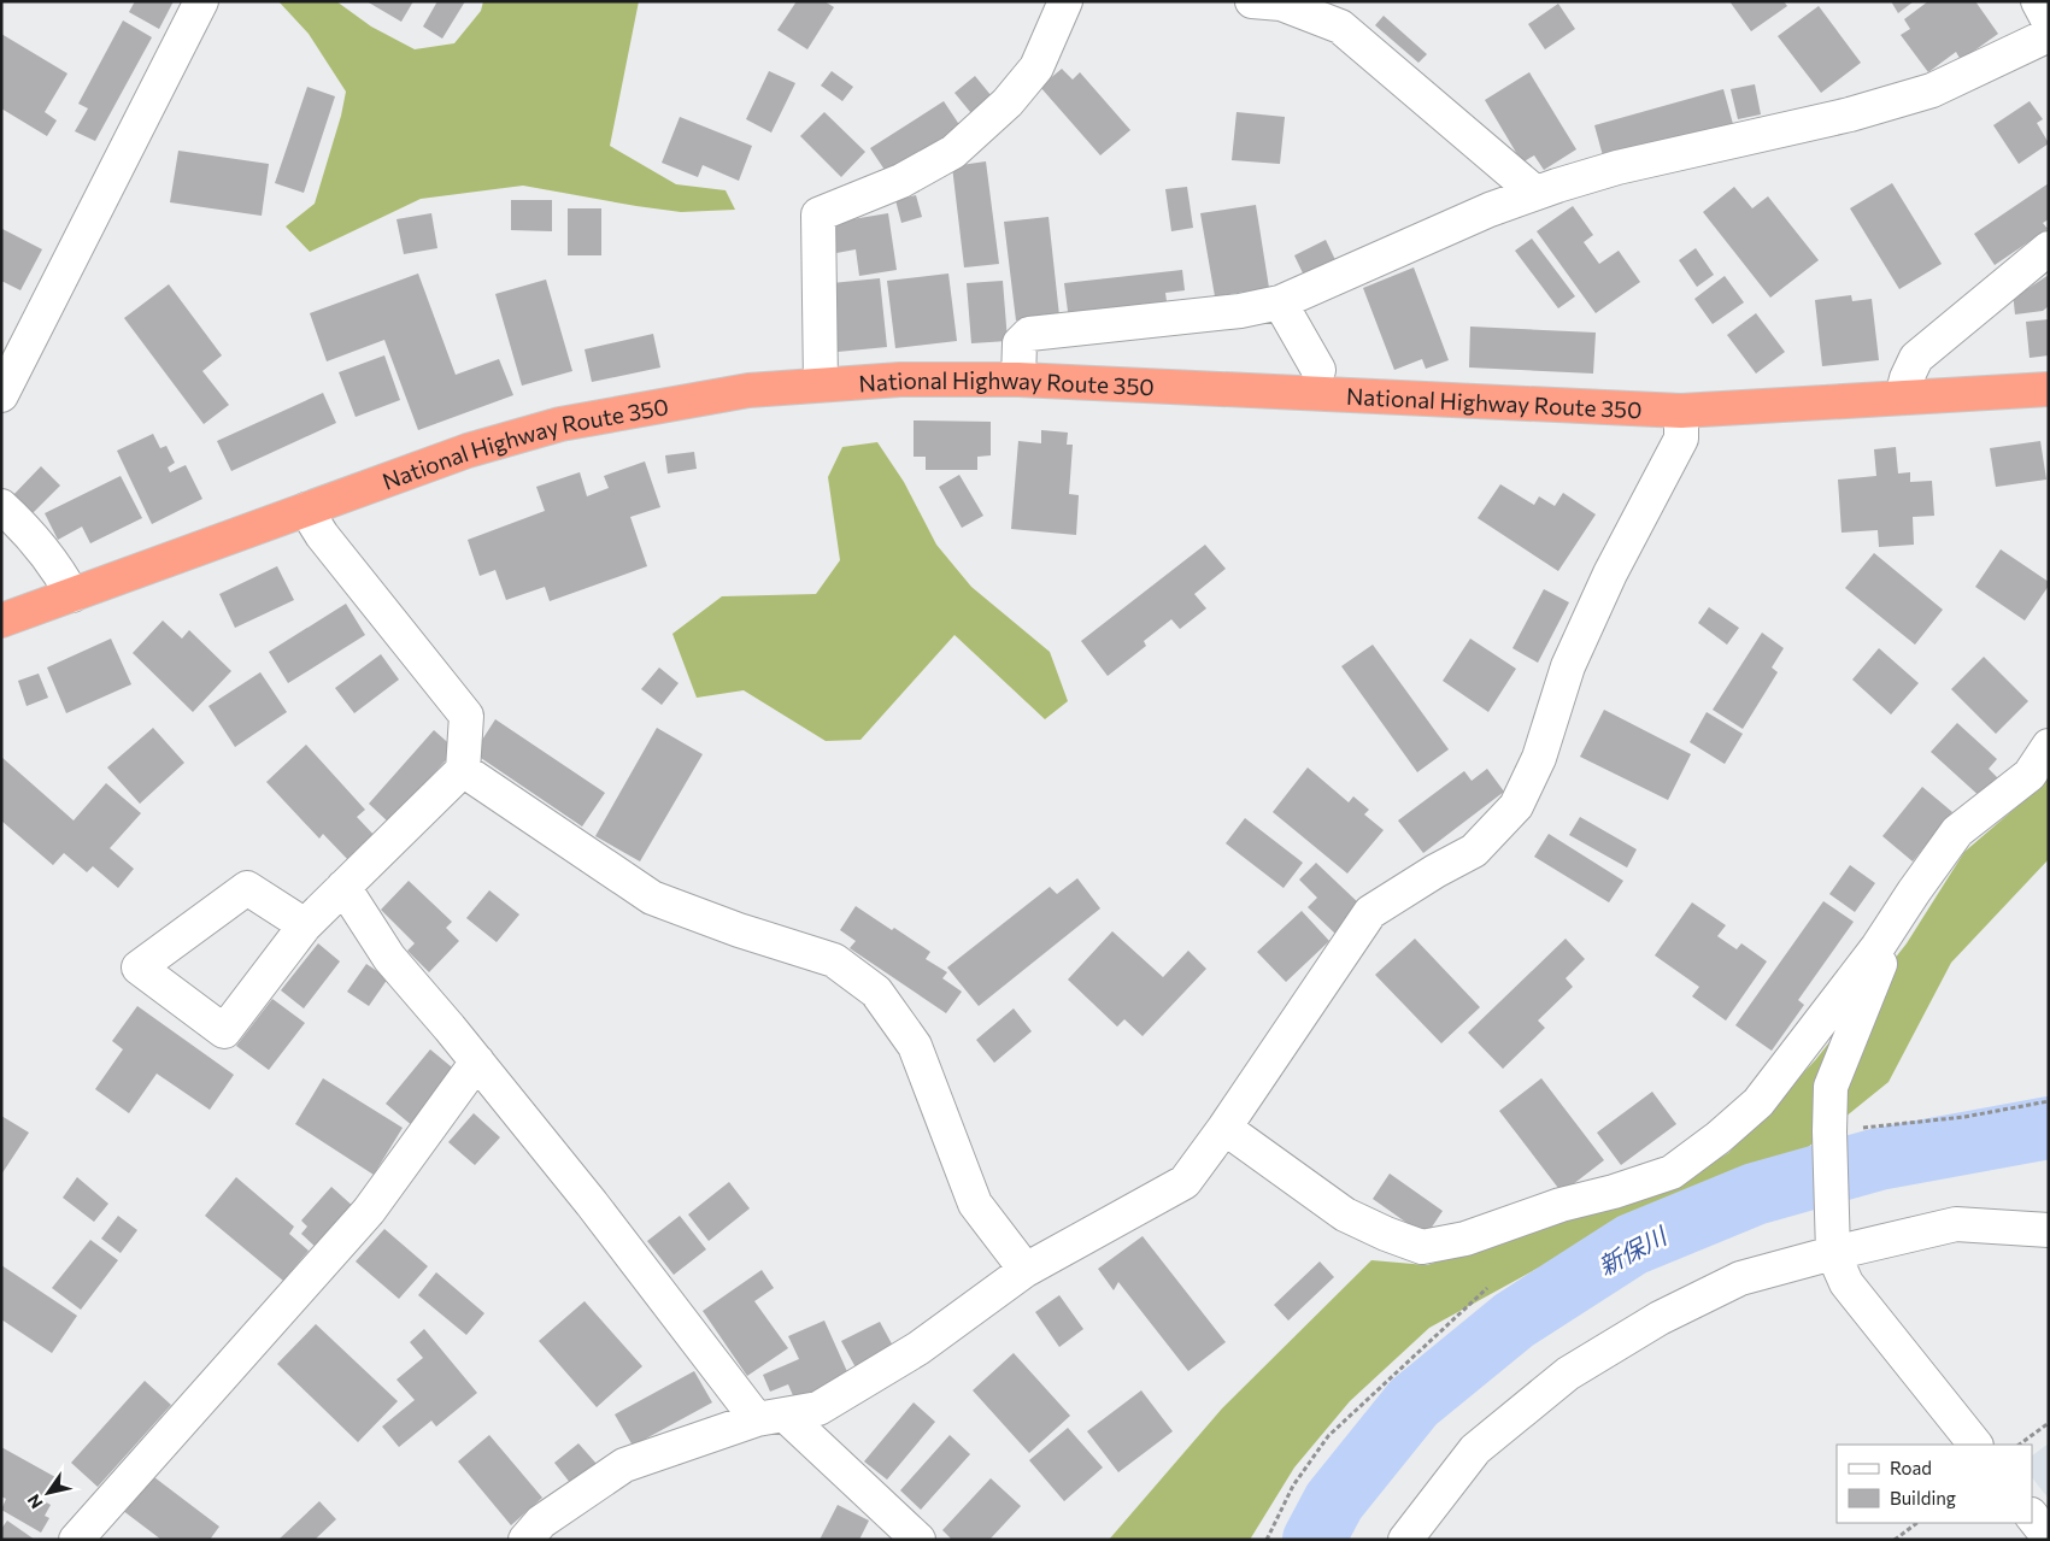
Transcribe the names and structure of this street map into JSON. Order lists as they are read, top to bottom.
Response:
{
  "streets": {
    "highway": ["National Highway Route 350"]
  },
  "water": ["新保川"],
  "legend": ["Road", "Building"],
  "north": "bottom left"
}
